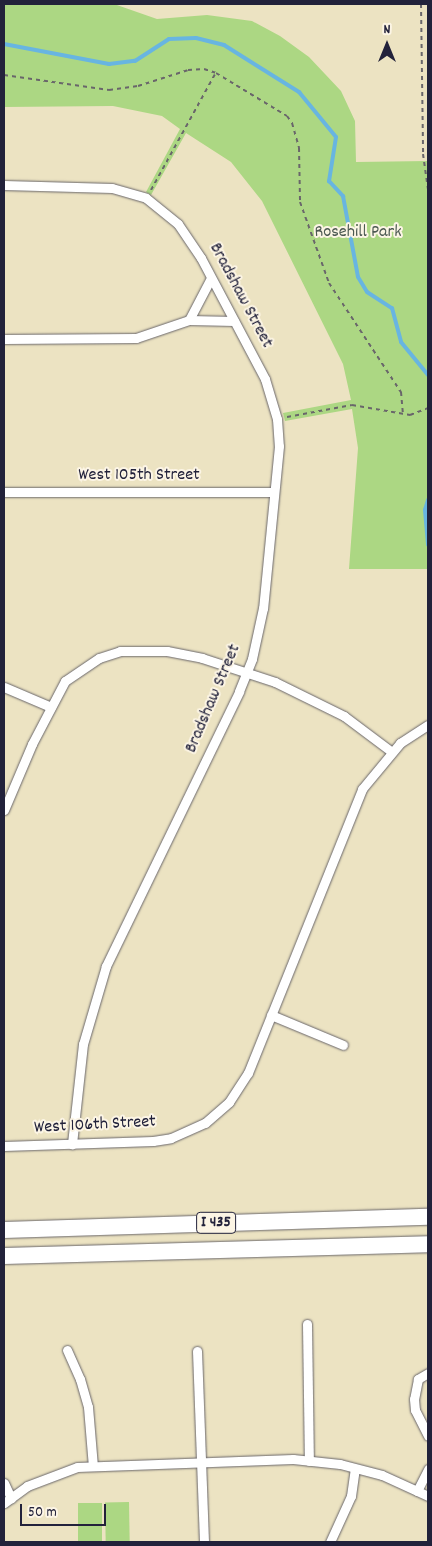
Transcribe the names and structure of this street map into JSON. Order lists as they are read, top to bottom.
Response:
{
  "streets": {
    "highway": ["I 435"],
    "street": ["Bradshaw Street", "West 105th Street", "West 106th Street"]
  },
  "crossings": [
    ["Bradshaw Street", "West 105th Street"],
    ["Bradshaw Street", "West 106th Street"]
  ],
  "parks": ["Rosehill Park"],
  "scale_bar": "50 m",
  "north": "top"
}
